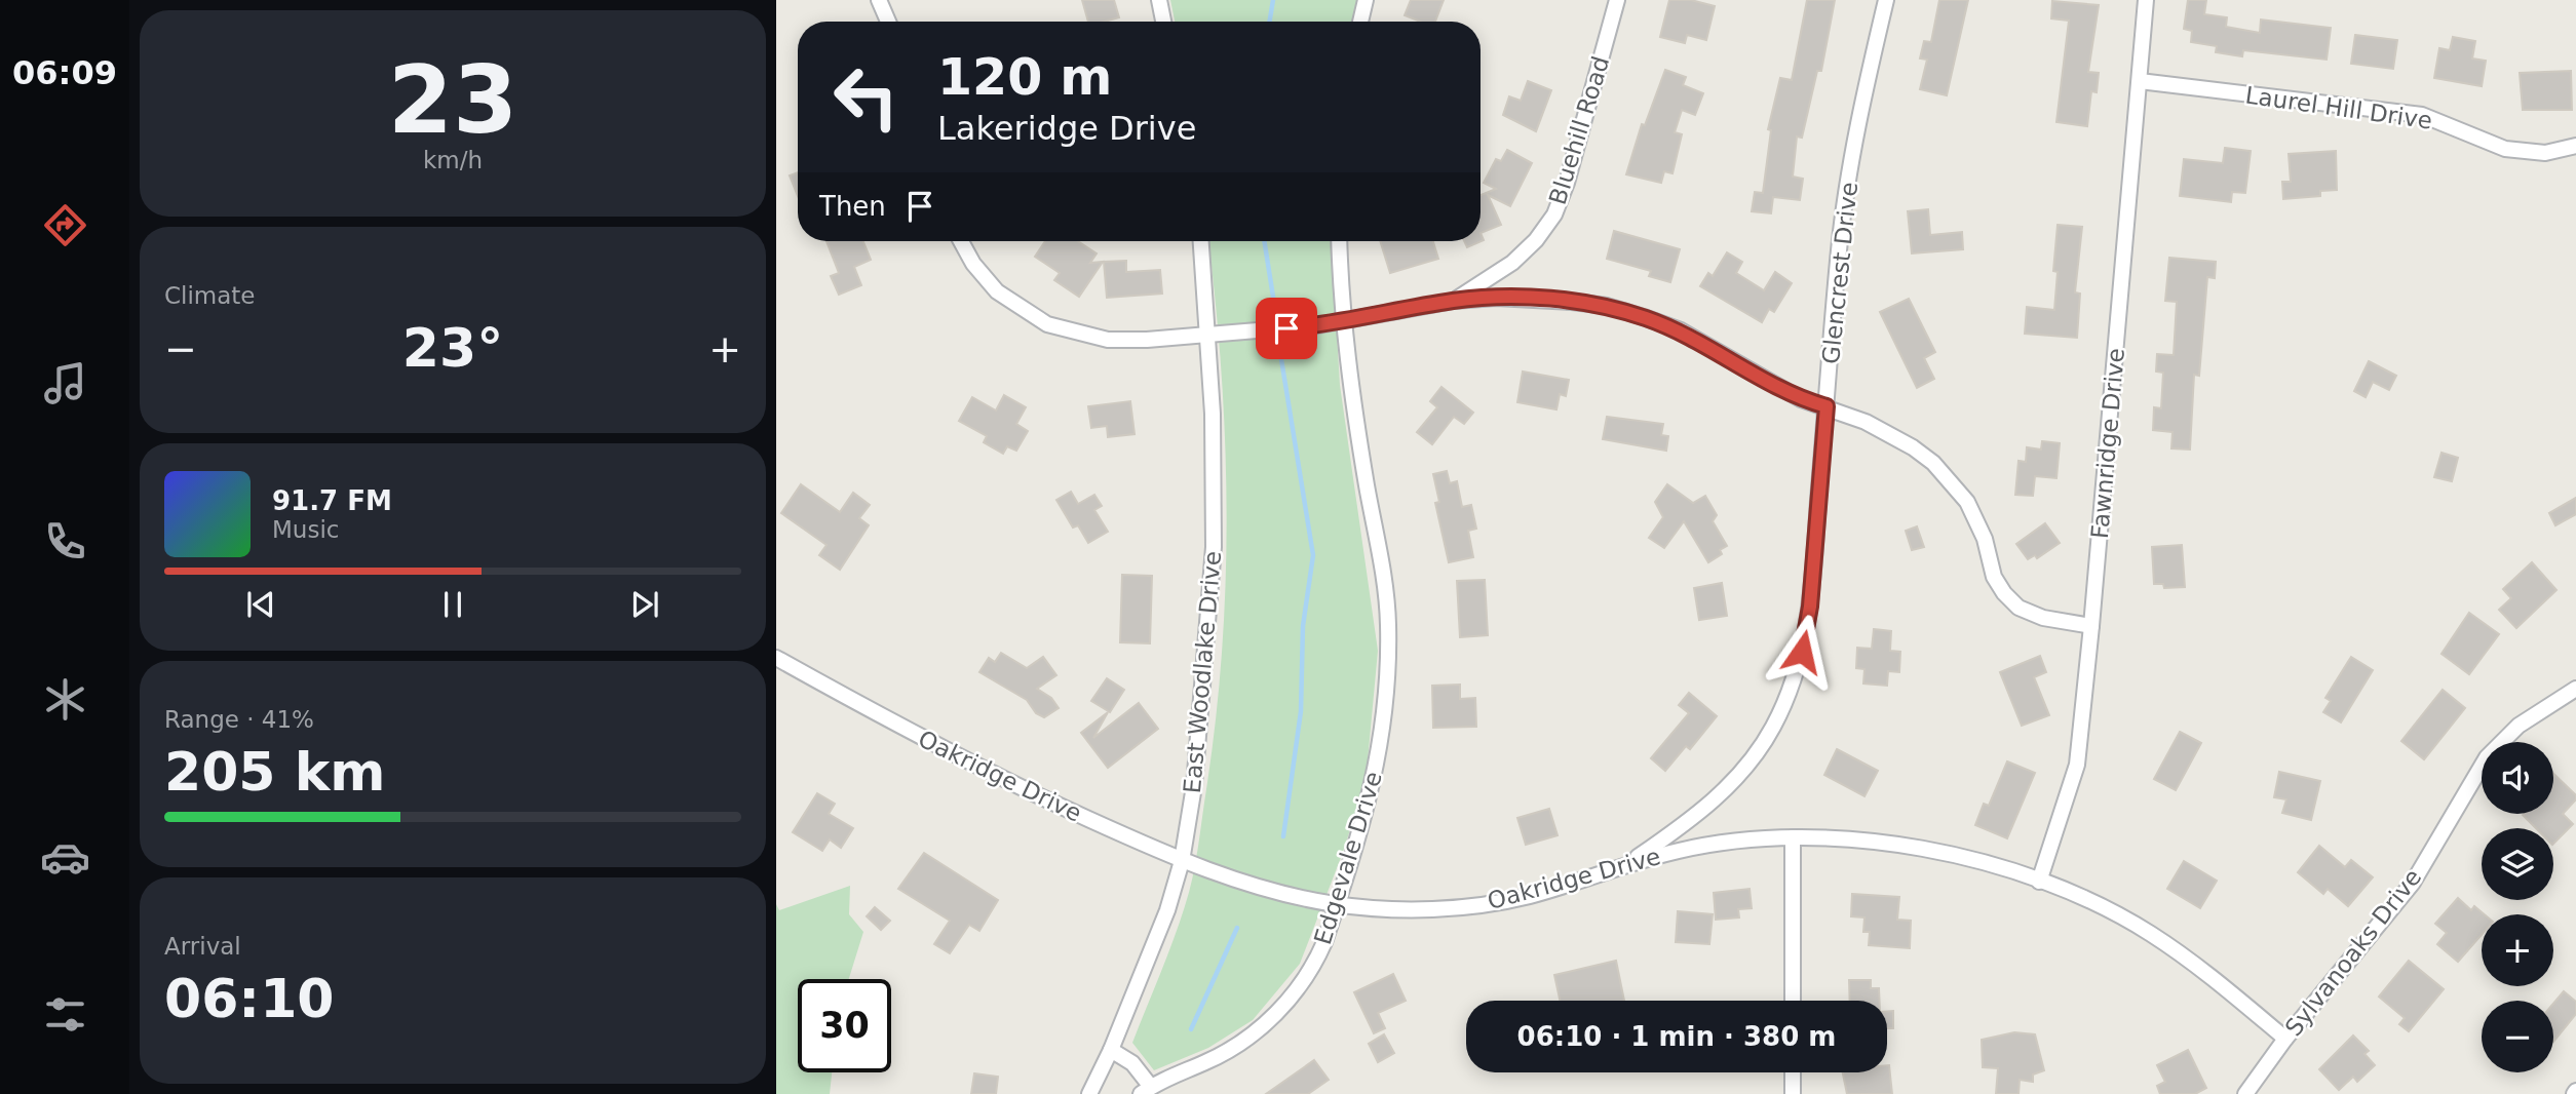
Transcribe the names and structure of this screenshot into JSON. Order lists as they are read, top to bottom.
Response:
{
  "streets": {
    "street": [
      "Laurel Hill Drive",
      "Bluehill Road",
      "Glencrest Drive",
      "Fawnridge Drive",
      "East Woodlake Drive",
      "Oakridge Drive",
      "Edgevale Drive",
      "Sylvanoaks Drive"
    ]
  },
  "crossings": [
    ["Laurel Hill Drive", "Fawnridge Drive"],
    ["Glencrest Drive", "Oakridge Drive"],
    ["Fawnridge Drive", "Oakridge Drive"],
    ["East Woodlake Drive", "Oakridge Drive"],
    ["Oakridge Drive", "Edgevale Drive"],
    ["Oakridge Drive", "Sylvanoaks Drive"]
  ],
  "page": {
    "tabs": "06:09",
    "tile": [
      ["23", "km/h"],
      "Climate",
      ["Range · 41%", "205 km"],
      ["Arrival", "06:10"]
    ],
    "turn": ["120 m", "Lakeridge Drive"],
    "then": "Then",
    "heat": ["−", "23°", "+"],
    "song": ["91.7 FM", "Music"],
    "map_buttons": ["+", "−"],
    "limit": "30",
    "trip": "06:10 · 1 min · 380 m"
  }
}
